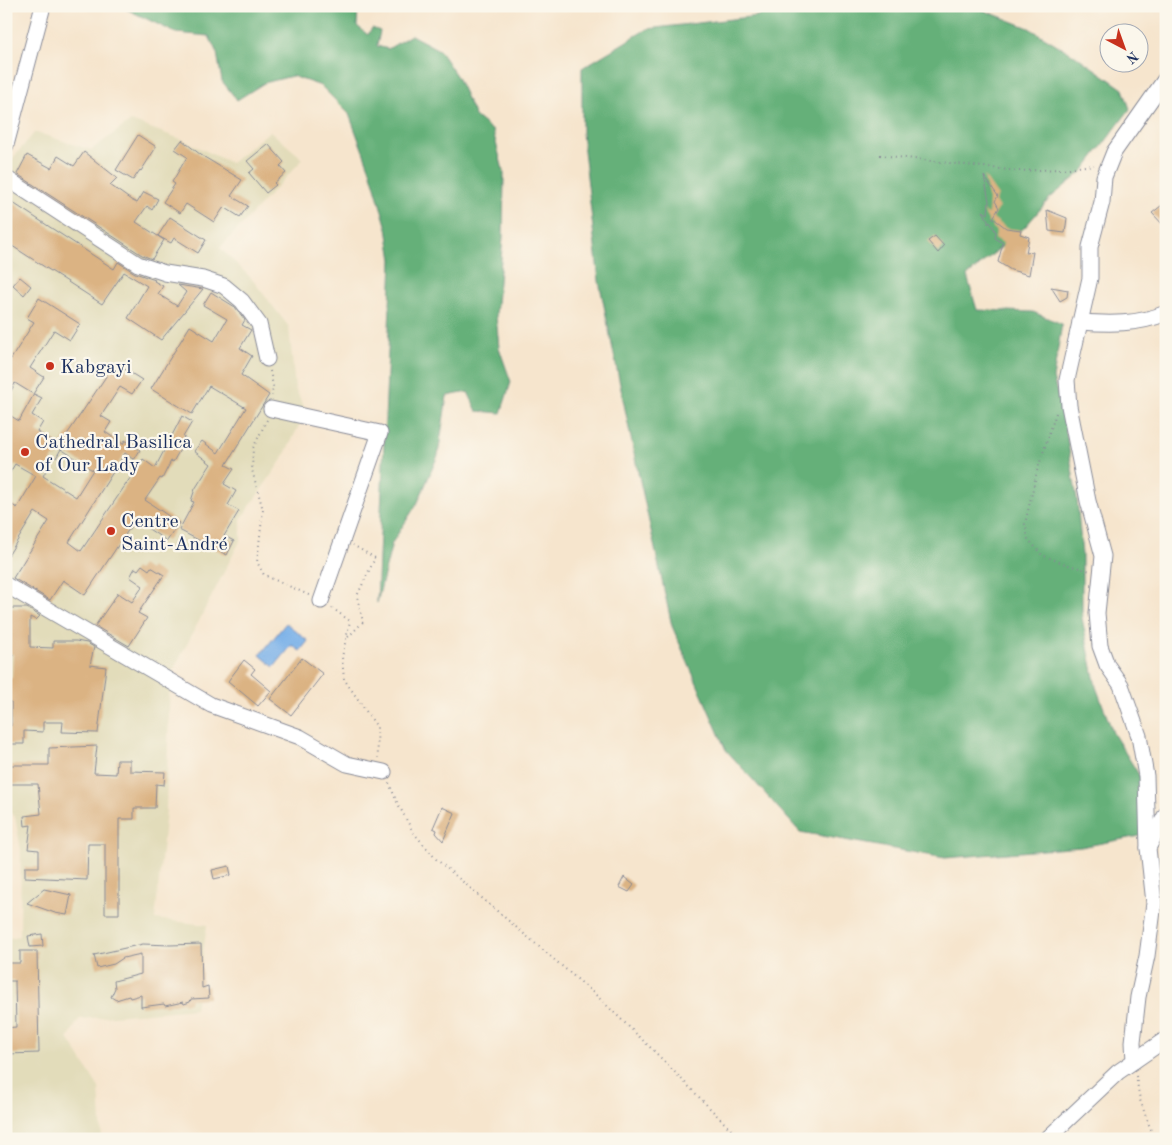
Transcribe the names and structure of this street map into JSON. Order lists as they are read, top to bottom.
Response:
{
  "places": ["Kabgayi", "Cathedral Basilica of Our Lady", "Centre Saint-André"],
  "north": "bottom right"
}
